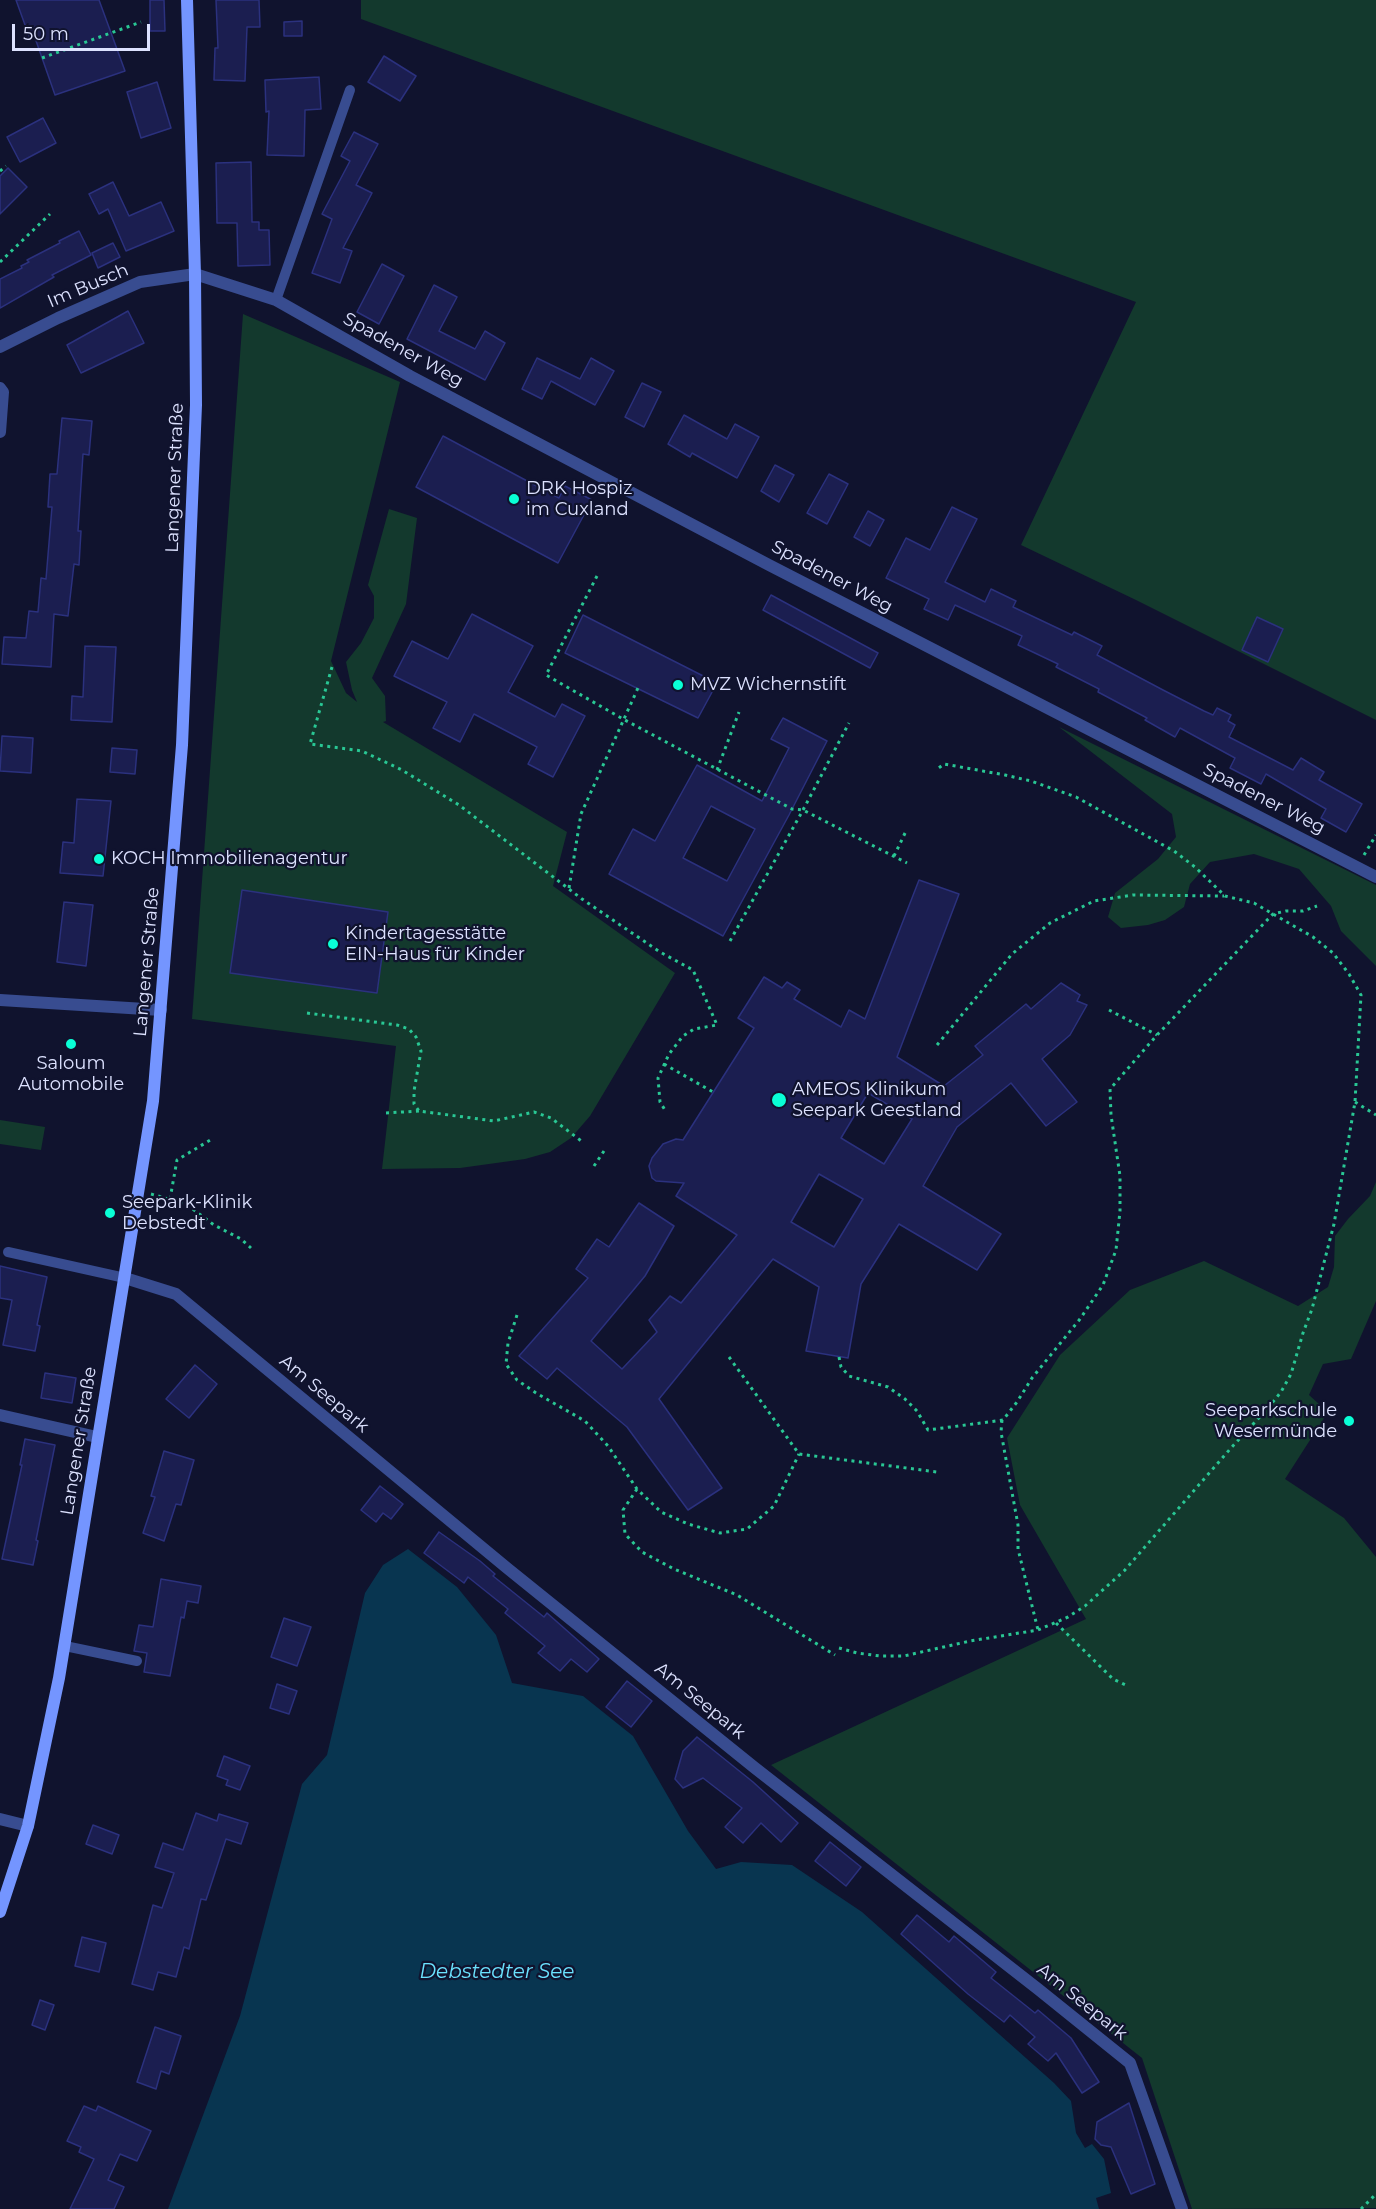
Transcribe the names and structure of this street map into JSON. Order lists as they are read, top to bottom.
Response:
{
  "streets": {
    "main road": ["Langener Straße"],
    "street": ["Im Busch", "Spadener Weg", "Am Seepark"]
  },
  "crossings": [
    ["Im Busch", "Spadener Weg"],
    ["Im Busch", "Langener Straße"],
    ["Spadener Weg", "Langener Straße"],
    ["Langener Straße", "Am Seepark"]
  ],
  "water": ["Debstedter See"],
  "places": [
    "DRK Hospiz im Cuxland",
    "MVZ Wichernstift",
    "KOCH Immobilienagentur",
    "Kindertagesstätte EIN-Haus für Kinder",
    "Saloum Automobile",
    "AMEOS Klinikum Seepark Geestland",
    "Seepark-Klinik Debstedt",
    "Seeparkschule Wesermünde"
  ],
  "scale_bar": "50 m"
}
